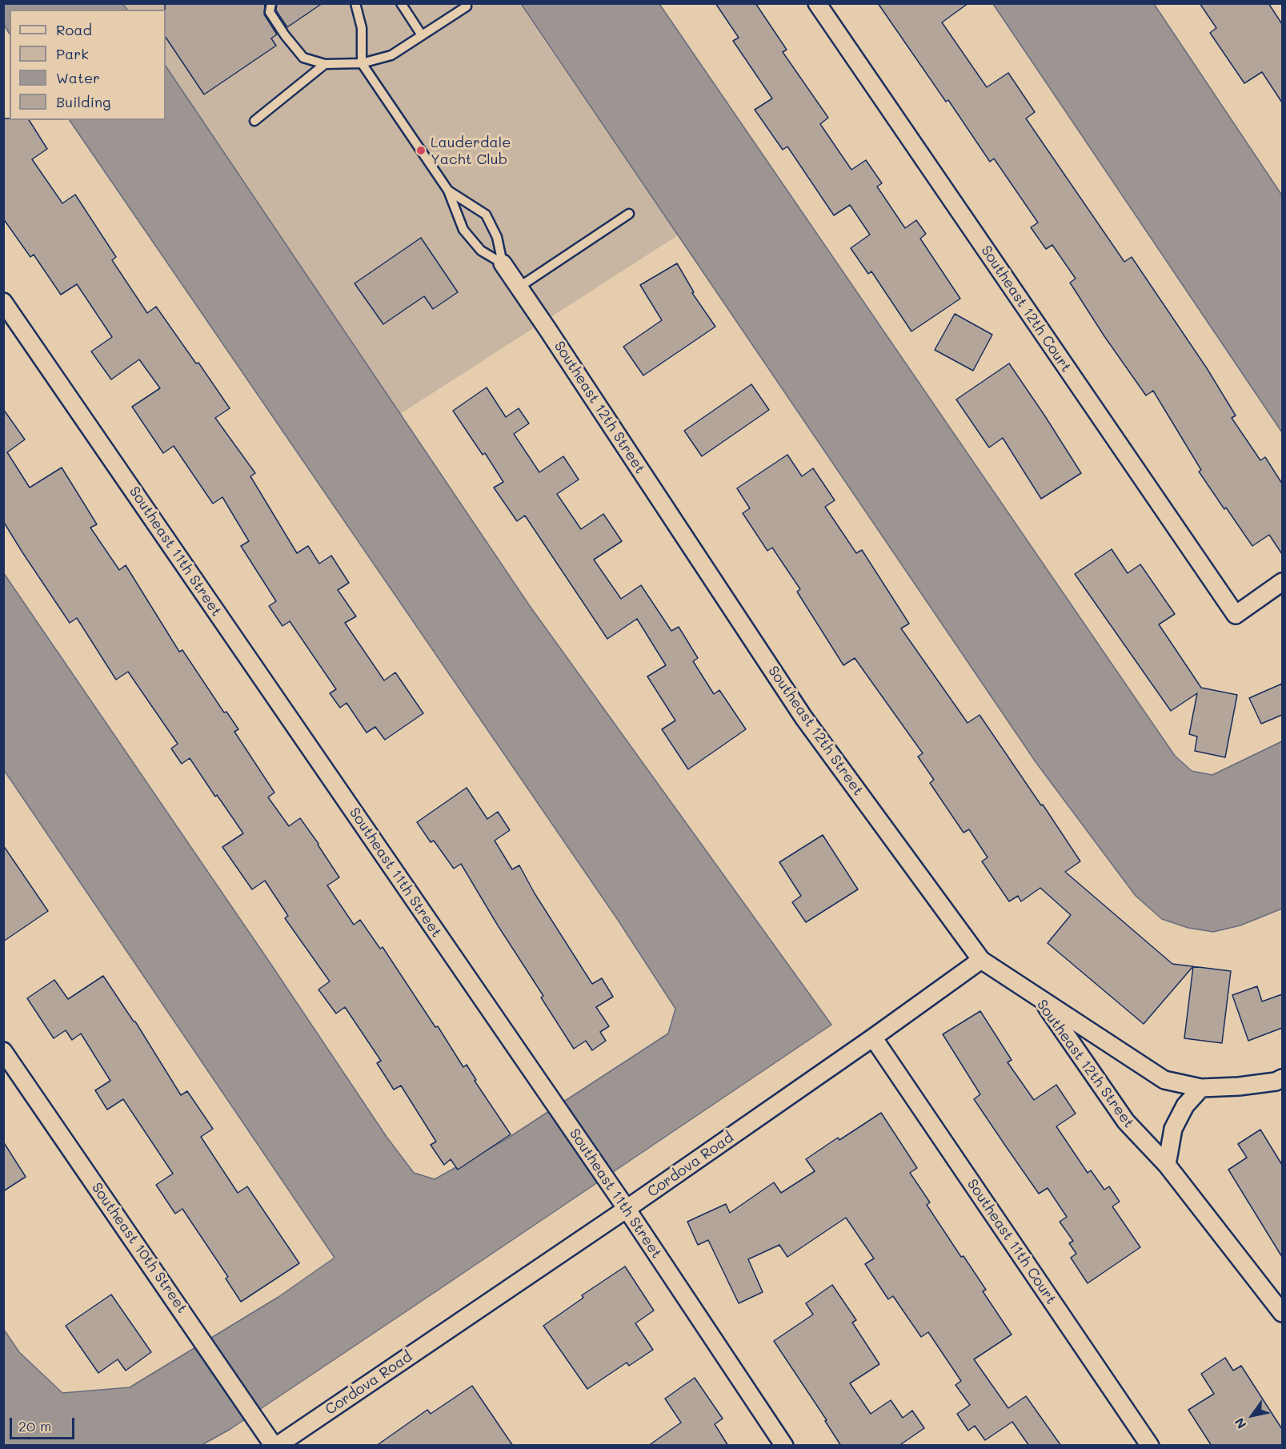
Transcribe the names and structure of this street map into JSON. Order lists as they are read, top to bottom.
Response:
{
  "streets": {
    "street": [
      "Southeast 12th Court",
      "Southeast 12th Street",
      "Southeast 11th Street",
      "Cordova Road",
      "Southeast 11th Court",
      "Southeast 10th Street"
    ]
  },
  "crossings": [
    ["Southeast 12th Street", "Cordova Road"],
    ["Southeast 11th Street", "Cordova Road"],
    ["Cordova Road", "Southeast 11th Court"],
    ["Cordova Road", "Southeast 10th Street"]
  ],
  "places": ["Lauderdale Yacht Club"],
  "legend": [
    "Road",
    "Park",
    "Water",
    "Building"
  ],
  "scale_bar": "20 m",
  "north": "bottom left"
}
